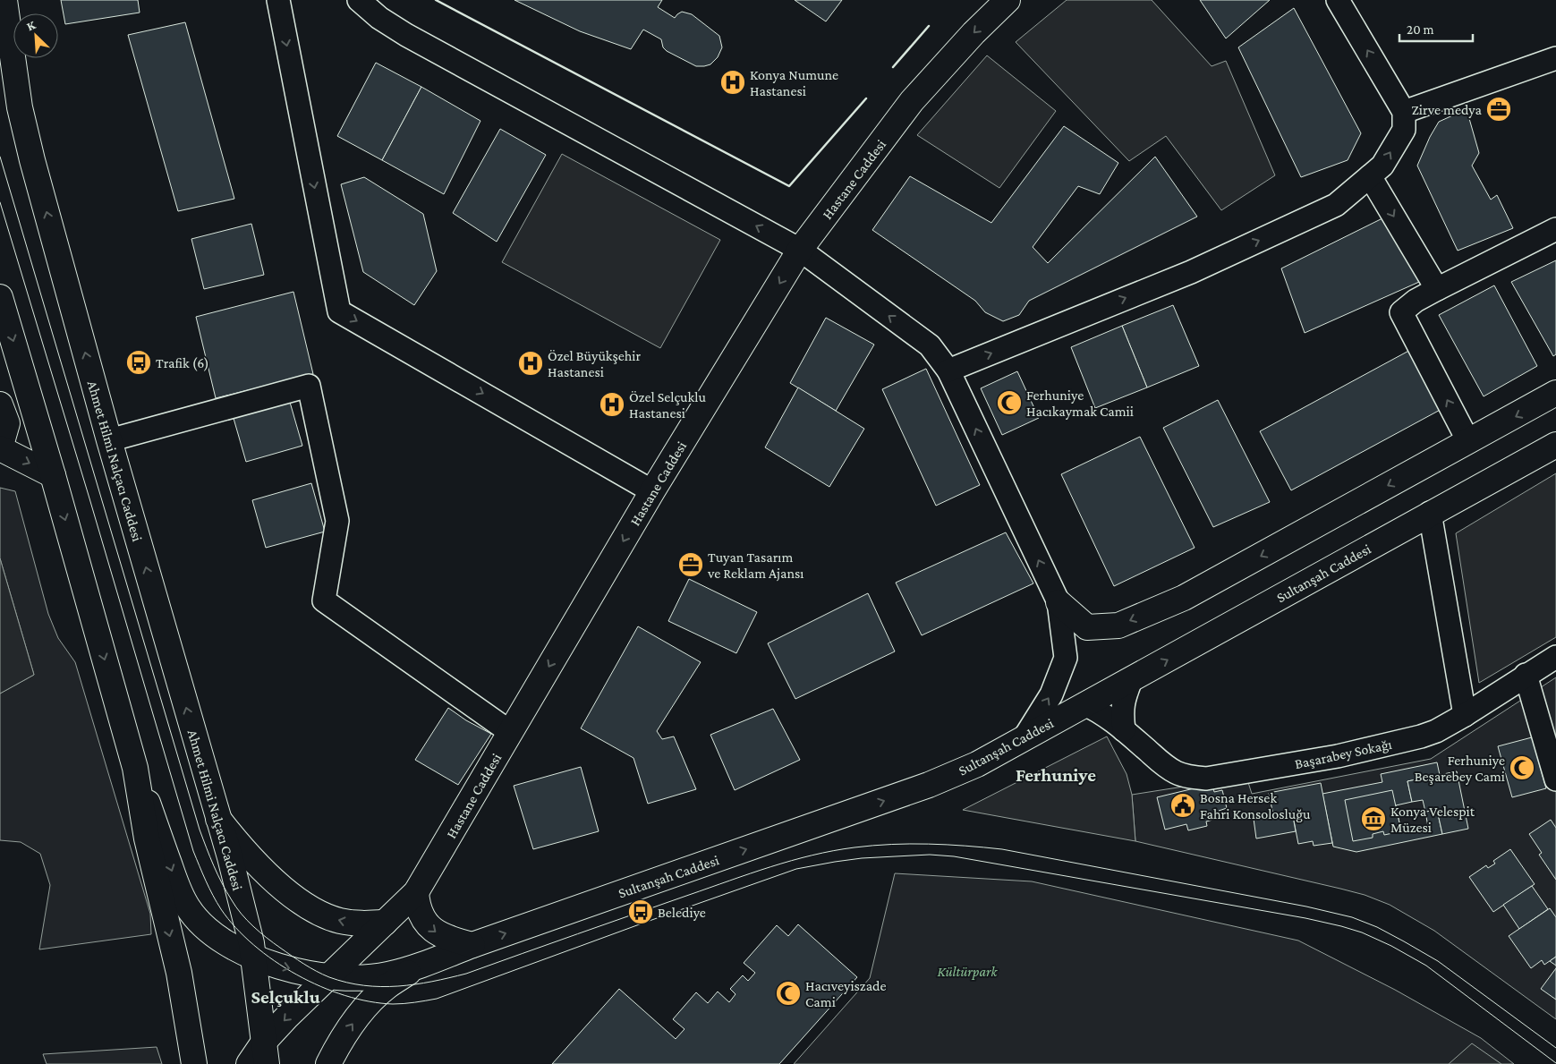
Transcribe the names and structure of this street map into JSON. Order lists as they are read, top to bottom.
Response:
{
  "streets": {
    "street": [
      "Hastane Caddesi",
      "Ahmet Hilmi Nalçacı Caddesi",
      "Sultanşah Caddesi",
      "Başarabey Sokağı"
    ]
  },
  "crossings": [
    ["Hastane Caddesi", "Ahmet Hilmi Nalçacı Caddesi"],
    ["Sultanşah Caddesi", "Başarabey Sokağı"]
  ],
  "one_way": ["Hastane Caddesi"],
  "districts": ["Ferhuniye", "Selçuklu"],
  "parks": ["Kültürpark"],
  "places": {
    "hospital": ["Konya Numune Hastanesi", "Özel Büyükşehir Hastanesi", "Özel Selçuklu Hastanesi"],
    "office": ["Zirve medya", "Tuyan Tasarım ve Reklam Ajansı"],
    "bus stop": ["Trafik (6)", "Belediye"],
    "mosque": ["Ferhuniye Hacıkaymak Camii", "Ferhuniye Beşarebey Cami", "Hacıveyiszade Cami"],
    "public building": ["Bosna Hersek Fahri Konsolosluğu"],
    "museum": ["Konya Velespit Müzesi"]
  },
  "scale_bar": "20 m",
  "north": "top left"
}
